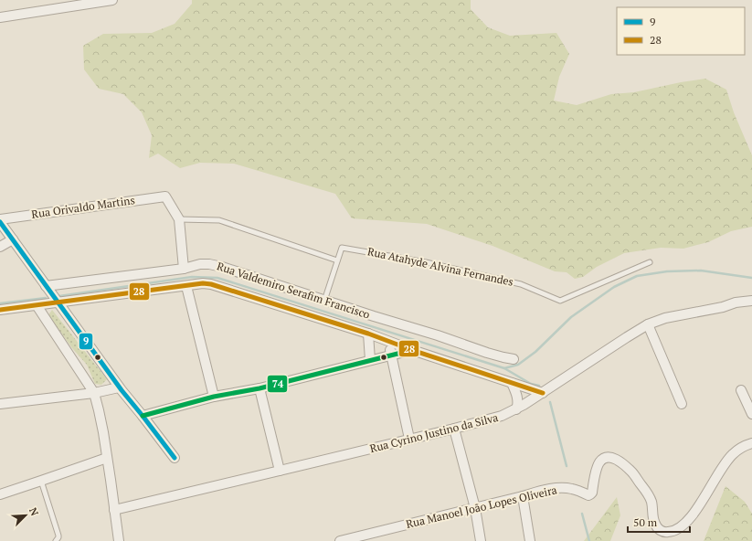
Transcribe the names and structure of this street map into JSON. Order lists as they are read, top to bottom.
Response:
{
  "streets": {
    "street": [
      "Rua Orivaldo Martins",
      "Rua Valdemiro Serafim Francisco",
      "Rua Cyrino Justino da Silva",
      "Rua Manoel João Lopes Oliveira"
    ],
    "lane": ["Rua Atahyde Alvina Fernandes"]
  },
  "crossings": [
    ["Rua Atahyde Alvina Fernandes", "Rua Valdemiro Serafim Francisco"]
  ],
  "lines": ["transit line 9", "transit line 28", "transit line 74"],
  "legend": ["9", "28"],
  "scale_bar": "50 m",
  "north": "top right"
}
